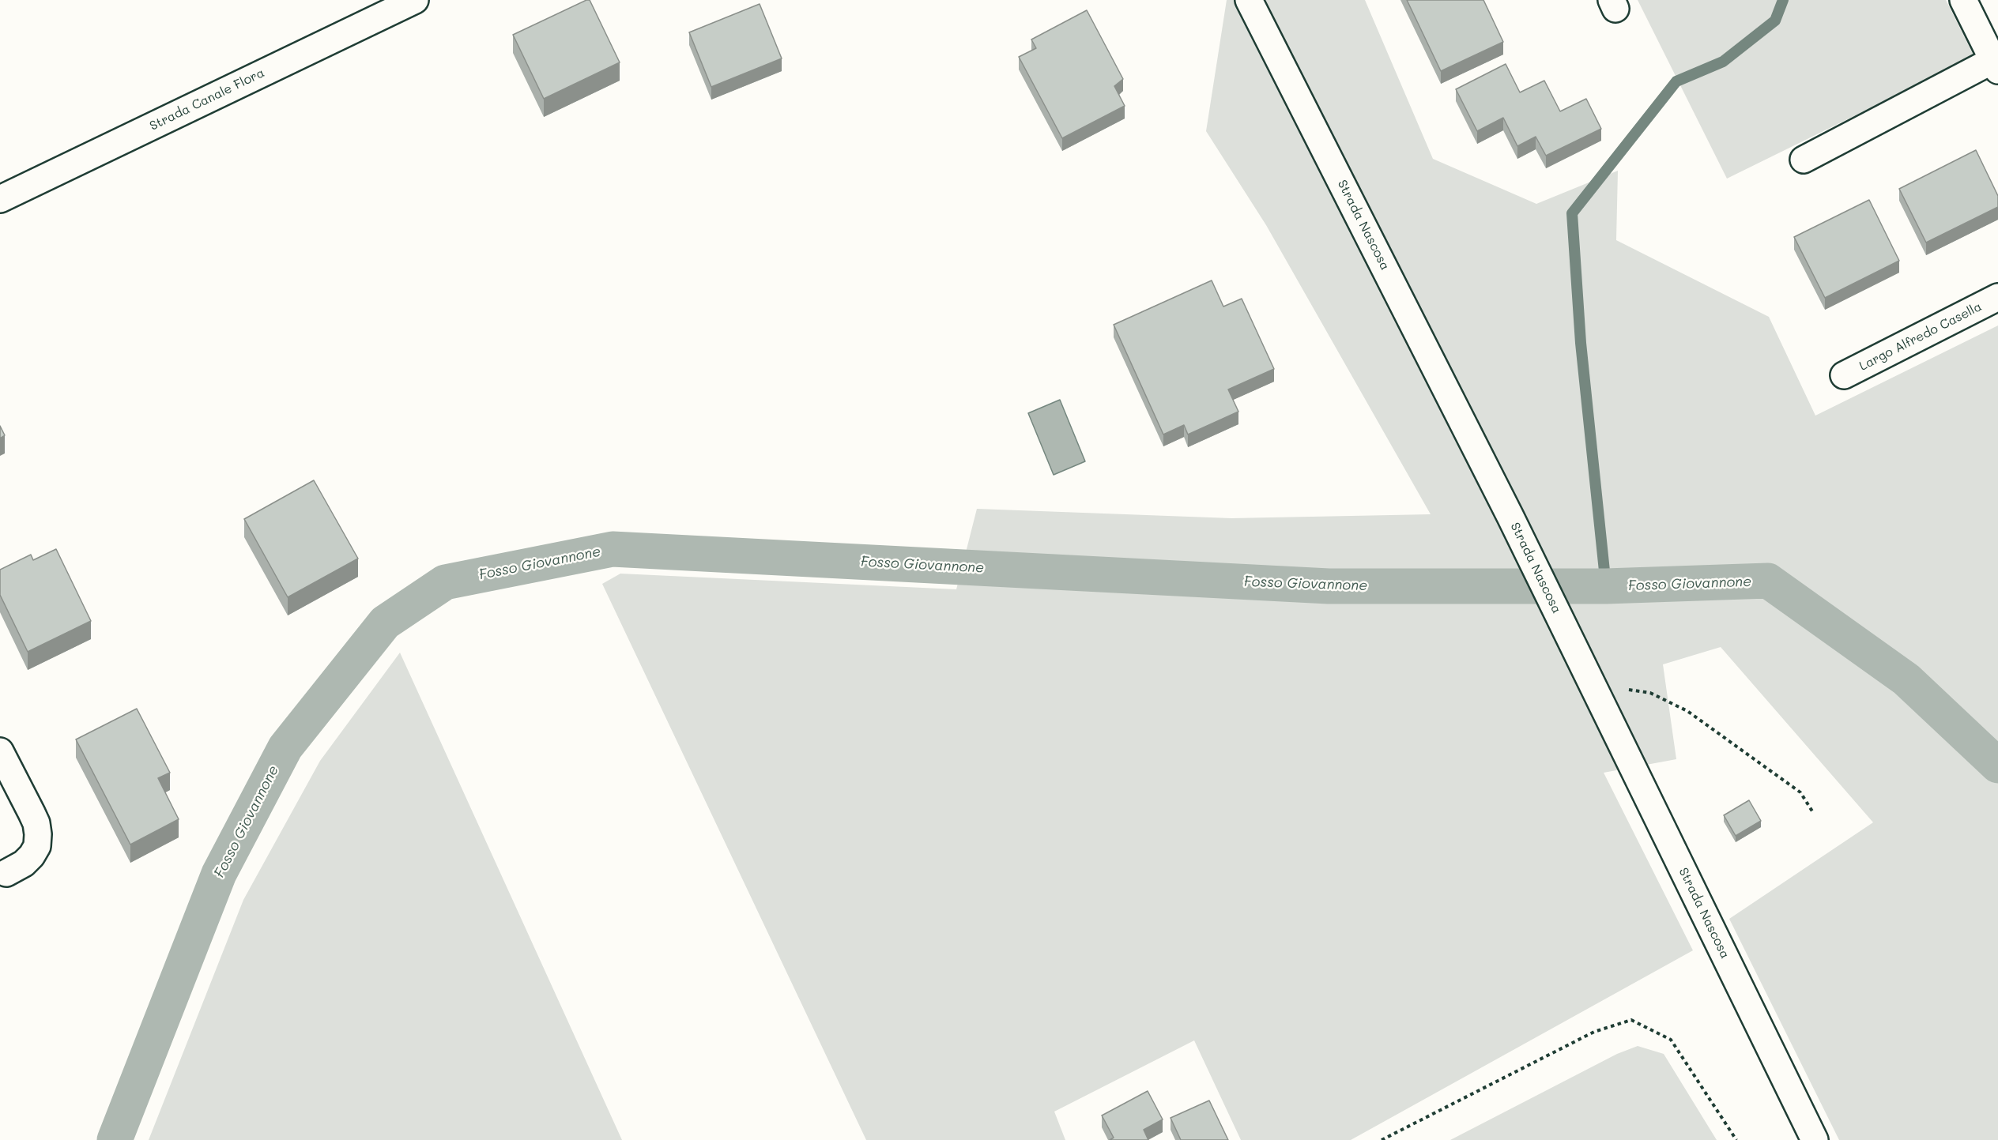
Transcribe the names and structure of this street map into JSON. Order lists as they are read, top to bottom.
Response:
{
  "streets": {
    "street": ["Strada Canale Flora", "Strada Nascosa", "Largo Alfredo Casella"]
  },
  "water": ["Fosso Giovannone"]
}
